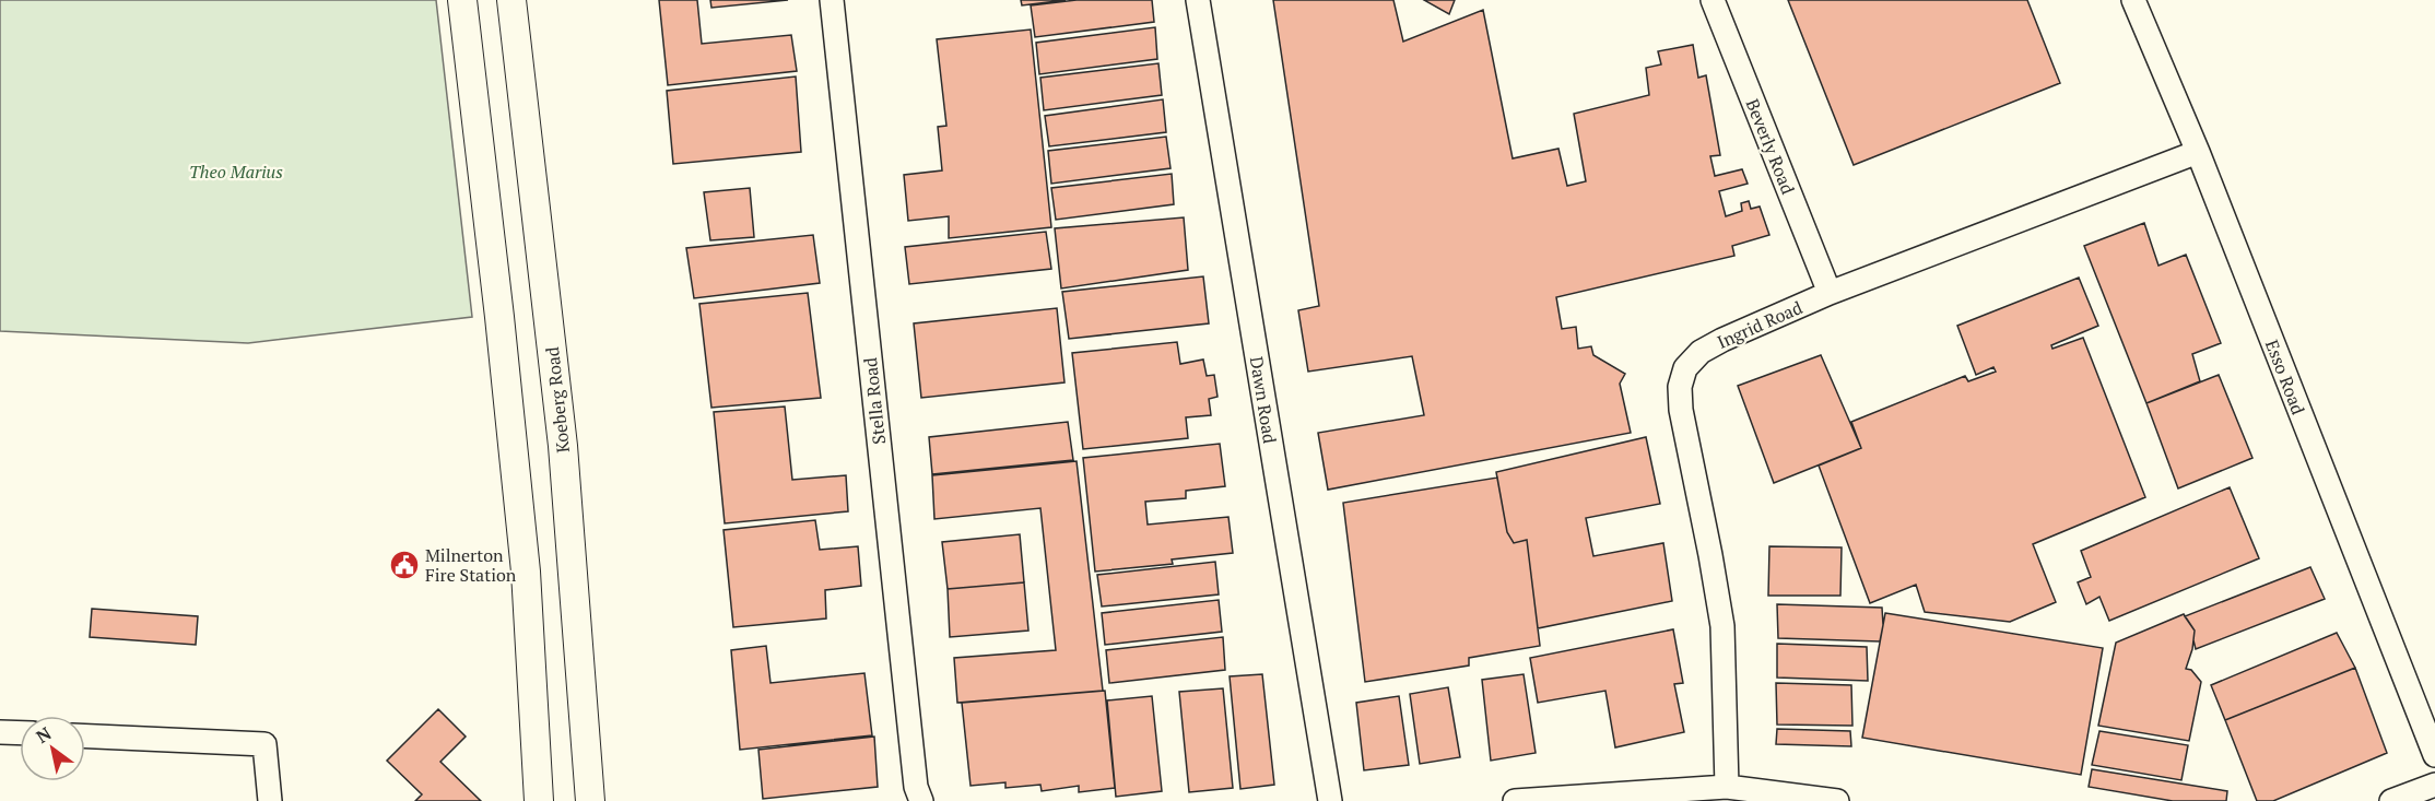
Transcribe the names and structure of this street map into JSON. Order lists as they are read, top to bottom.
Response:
{
  "streets": {
    "main road": ["Koeberg Road"],
    "street": [
      "Beverly Road",
      "Ingrid Road",
      "Esso Road",
      "Dawn Road",
      "Stella Road"
    ]
  },
  "crossings": [
    ["Beverly Road", "Ingrid Road"],
    ["Ingrid Road", "Esso Road"]
  ],
  "parks": ["Theo Marius"],
  "places": {
    "public building": ["Milnerton Fire Station"]
  },
  "north": "top left"
}
